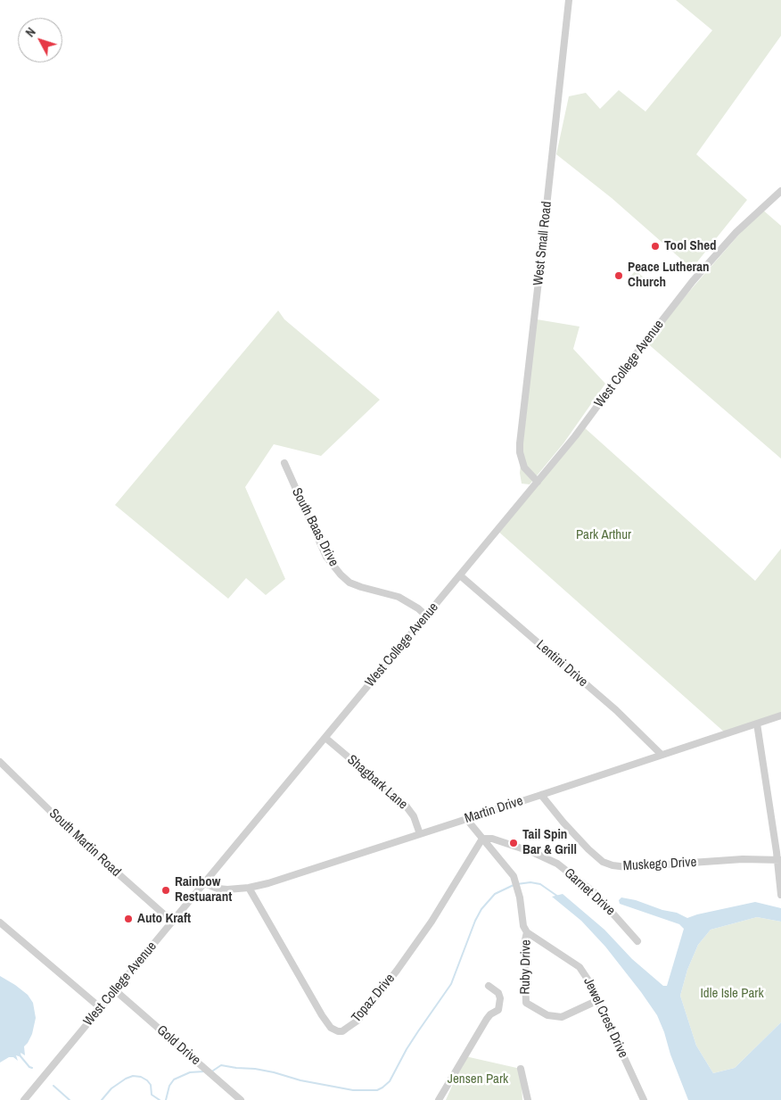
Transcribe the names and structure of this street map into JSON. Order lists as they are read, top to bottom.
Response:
{
  "streets": {
    "street": [
      "West Small Road",
      "West College Avenue",
      "South Baas Drive",
      "Lentini Drive",
      "Shagbark Lane",
      "Martin Drive",
      "South Martin Road",
      "Muskego Drive",
      "Garnet Drive",
      "Ruby Drive",
      "Topaz Drive",
      "Jewel Crest Drive",
      "Gold Drive"
    ]
  },
  "crossings": [
    ["West Small Road", "West College Avenue"],
    ["West College Avenue", "South Baas Drive"],
    ["West College Avenue", "Lentini Drive"],
    ["West College Avenue", "Shagbark Lane"],
    ["West College Avenue", "Martin Drive"],
    ["West College Avenue", "South Martin Road"],
    ["West College Avenue", "Gold Drive"],
    ["Lentini Drive", "Martin Drive"],
    ["Shagbark Lane", "Martin Drive"],
    ["Martin Drive", "Muskego Drive"],
    ["Martin Drive", "Topaz Drive"],
    ["Garnet Drive", "Topaz Drive"],
    ["Ruby Drive", "Jewel Crest Drive"]
  ],
  "parks": ["Park Arthur", "Idle Isle Park", "Jensen Park"],
  "places": [
    "Tool Shed",
    "Peace Lutheran Church",
    "Tail Spin Bar & Grill",
    "Rainbow Restuarant",
    "Auto Kraft"
  ],
  "north": "top left"
}
